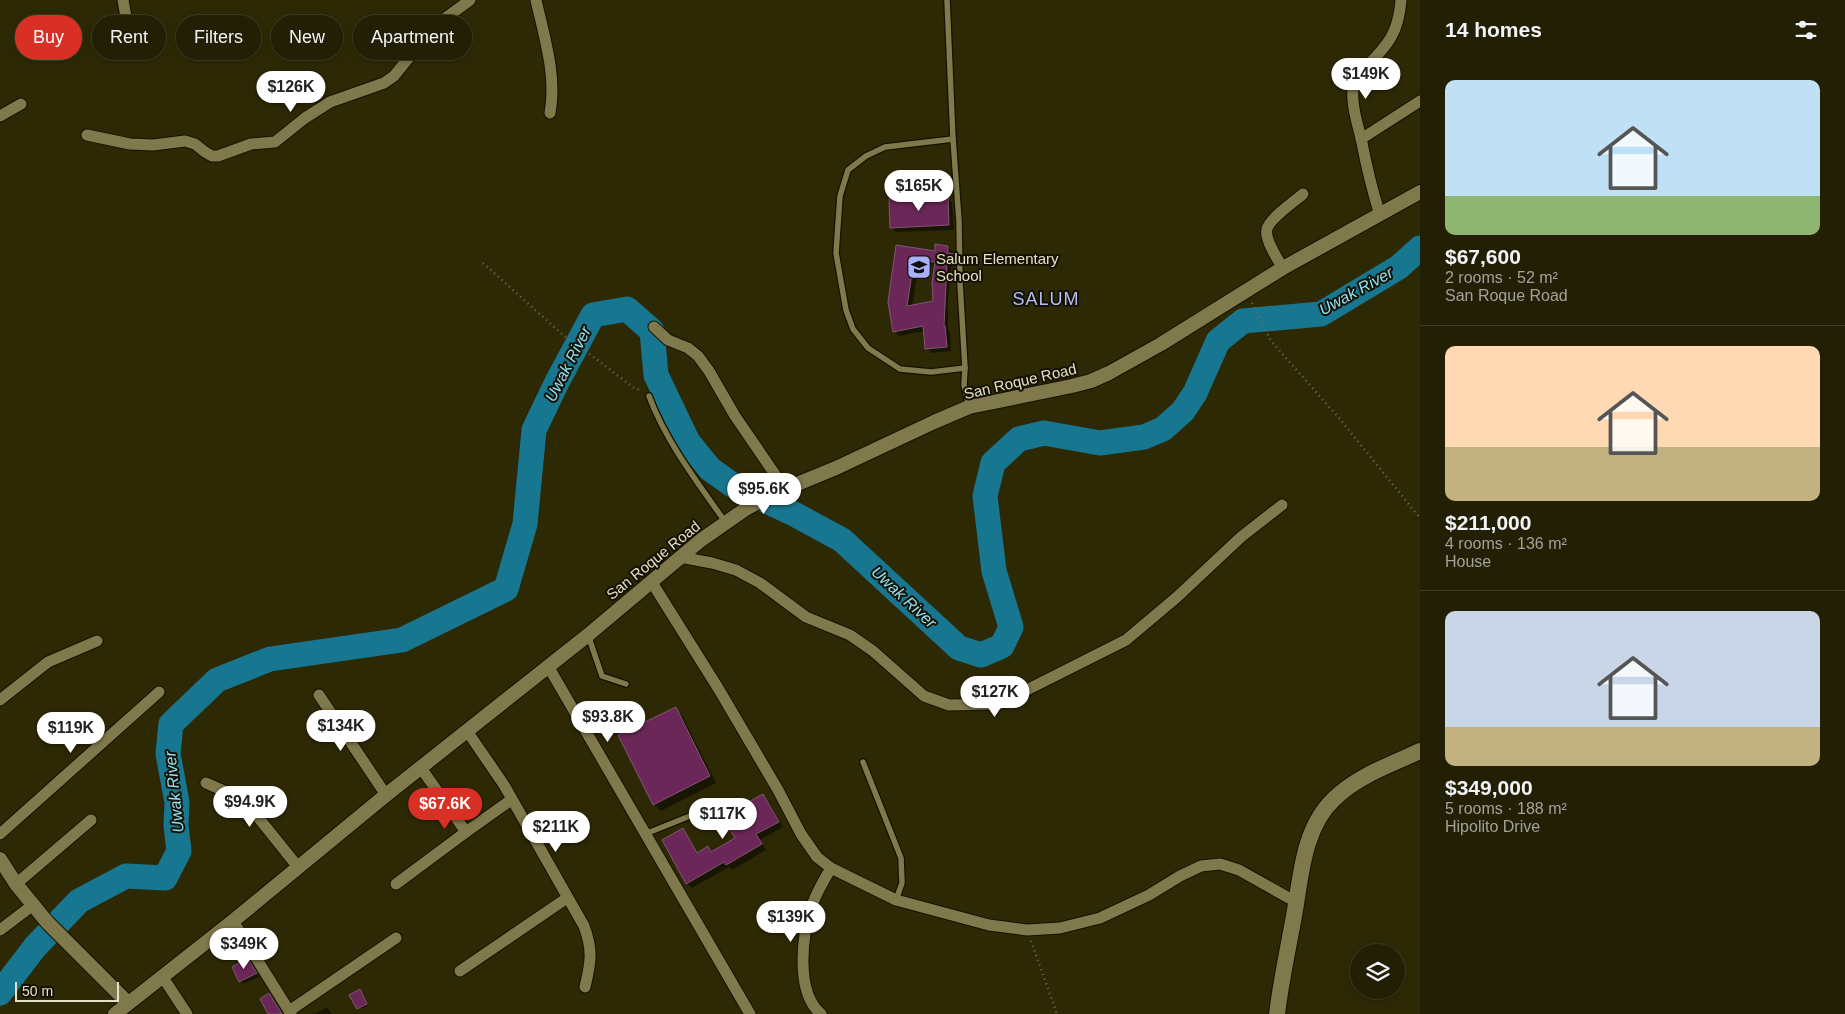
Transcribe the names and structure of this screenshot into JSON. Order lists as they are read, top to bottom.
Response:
{
  "streets": {
    "street": ["San Roque Road"]
  },
  "districts": ["SALUM"],
  "water": ["Uwak River"],
  "places": {
    "school or university": ["Salum Elementary School"]
  },
  "scale_bar": "50 m",
  "page": {
    "heading": "14 homes",
    "chip": [
      "Buy",
      "Rent",
      "Filters",
      "New",
      "Apartment"
    ],
    "price": [
      "$149K",
      "$126K",
      "$165K",
      "$95.6K",
      "$127K",
      "$93.8K",
      "$134K",
      "$119K",
      "$94.9K",
      "$67.6K",
      "$117K",
      "$211K",
      "$139K",
      "$349K"
    ],
    "list": [
      {
        "name": "$67,600",
        "note": "2 rooms · 52 m² · San Roque Road"
      },
      {
        "name": "$211,000",
        "note": "4 rooms · 136 m² · House"
      },
      {
        "name": "$349,000",
        "note": "5 rooms · 188 m² · Hipolito Drive"
      }
    ],
    "scale": "50 m"
  }
}
